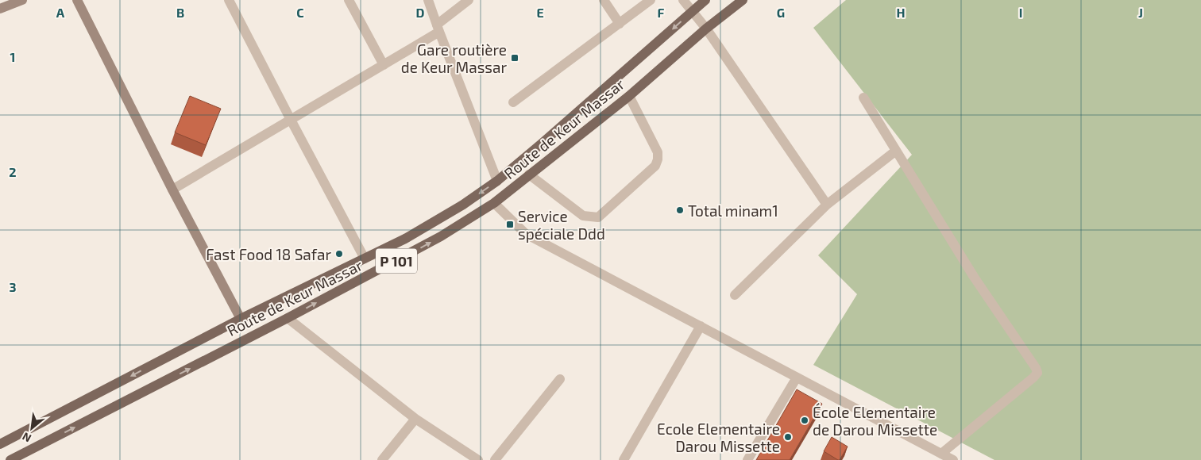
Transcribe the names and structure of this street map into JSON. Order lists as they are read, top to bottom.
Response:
{
  "streets": {
    "main road": ["Route de Keur Massar", "P 101"]
  },
  "places": {
    "transit": ["Gare routière de Keur Massar", "Service spéciale Ddd"],
    "other": [
      "Total minam1",
      "Fast Food 18 Safar",
      "École Elementaire de Darou Missette",
      "Ecole Elementaire Darou Missette"
    ]
  },
  "north": "bottom left",
  "grid": {
    "columns": [
      "A",
      "B",
      "C",
      "D",
      "E",
      "F",
      "G",
      "H",
      "I",
      "J"
    ],
    "rows": ["1", "2", "3"]
  }
}
